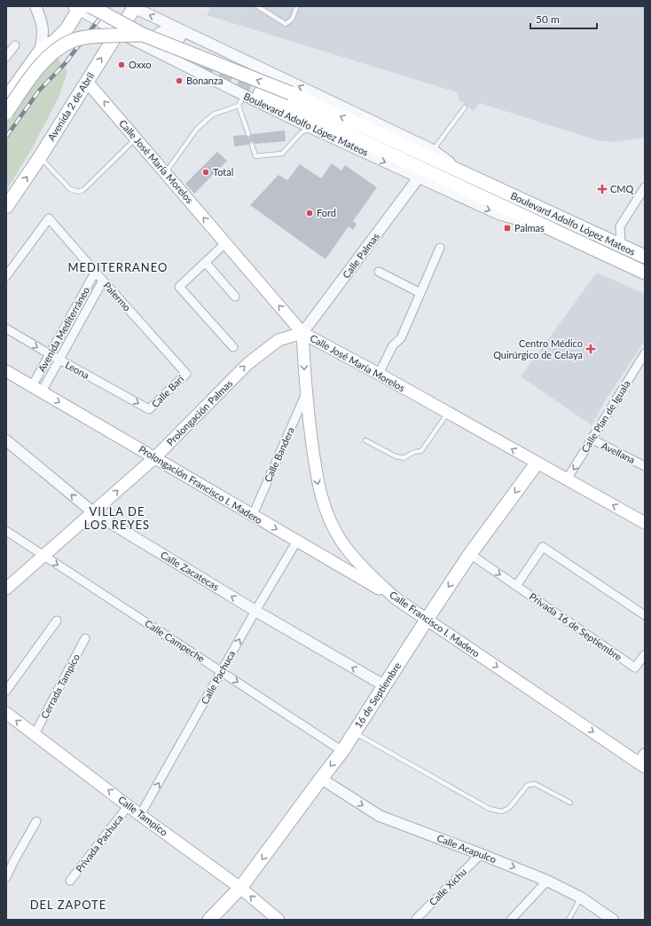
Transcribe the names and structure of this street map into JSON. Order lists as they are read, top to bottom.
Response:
{
  "streets": {
    "main road": [
      "Avenida 2 de Abril",
      "Boulevard Adolfo López Mateos",
      "Calle José María Morelos",
      "Prolongación Palmas",
      "Prolongación Francisco I. Madero",
      "Calle Francisco I. Madero",
      "16 de Septiembre",
      "Calle Tampico"
    ],
    "street": [
      "Calle Palmas",
      "Palermo",
      "Avenida Mediterráneo",
      "Leona",
      "Calle Barí",
      "Calle Plan de Iguala",
      "Avellana",
      "Calle Bandera",
      "Calle Zacatecas",
      "Privada 16 de Septiembre",
      "Calle Campeche",
      "Calle Pachuca",
      "Cerrada Tampico",
      "Privada Pachuca",
      "Calle Acapulco",
      "Calle Xichu"
    ]
  },
  "crossings": [
    ["Avenida 2 de Abril", "Boulevard Adolfo López Mateos"],
    ["Avenida 2 de Abril", "Calle José María Morelos"],
    ["Boulevard Adolfo López Mateos", "Calle Palmas"],
    ["Calle José María Morelos", "Calle Palmas"],
    ["Calle José María Morelos", "Prolongación Palmas"],
    ["Calle José María Morelos", "Calle Plan de Iguala"],
    ["Calle José María Morelos", "Calle Francisco I. Madero"],
    ["Calle José María Morelos", "16 de Septiembre"],
    ["Calle Palmas", "Prolongación Palmas"],
    ["Calle Palmas", "Calle Francisco I. Madero"],
    ["Palermo", "Avenida Mediterráneo"],
    ["Palermo", "Calle Barí"],
    ["Avenida Mediterráneo", "Leona"],
    ["Avenida Mediterráneo", "Prolongación Francisco I. Madero"],
    ["Leona", "Calle Barí"],
    ["Prolongación Palmas", "Prolongación Francisco I. Madero"],
    ["Prolongación Palmas", "Calle Zacatecas"],
    ["Prolongación Palmas", "Calle Francisco I. Madero"],
    ["Prolongación Palmas", "Calle Campeche"],
    ["Calle Plan de Iguala", "Avellana"],
    ["Calle Bandera", "Prolongación Francisco I. Madero"],
    ["Calle Bandera", "Calle Francisco I. Madero"],
    ["Prolongación Francisco I. Madero", "Calle Francisco I. Madero"],
    ["Prolongación Francisco I. Madero", "Calle Pachuca"],
    ["Calle Zacatecas", "Calle Pachuca"],
    ["Calle Zacatecas", "16 de Septiembre"],
    ["Calle Francisco I. Madero", "16 de Septiembre"],
    ["Privada 16 de Septiembre", "16 de Septiembre"],
    ["Calle Campeche", "Calle Pachuca"],
    ["Calle Campeche", "16 de Septiembre"],
    ["Calle Pachuca", "Calle Tampico"],
    ["Cerrada Tampico", "Calle Tampico"],
    ["16 de Septiembre", "Calle Tampico"],
    ["16 de Septiembre", "Calle Acapulco"],
    ["Calle Tampico", "Privada Pachuca"],
    ["Calle Acapulco", "Calle Xichu"]
  ],
  "one_way": [
    "Calle José María Morelos",
    "Leona",
    "Prolongación Palmas",
    "Prolongación Francisco I. Madero",
    "Calle Zacatecas",
    "Calle Francisco I. Madero",
    "Calle Campeche",
    "Calle Pachuca",
    "16 de Septiembre",
    "Calle Tampico",
    "Calle Acapulco"
  ],
  "districts": ["MEDITERRANEO", "VILLA DE LOS REYES", "DEL ZAPOTE"],
  "places": {
    "other": [
      "Oxxo",
      "Bonanza",
      "Total",
      "Ford"
    ],
    "health": ["CMQ", "Centro Médico Quirúrgico de Celaya"],
    "transit": ["Palmas"]
  },
  "scale_bar": "50 m"
}
